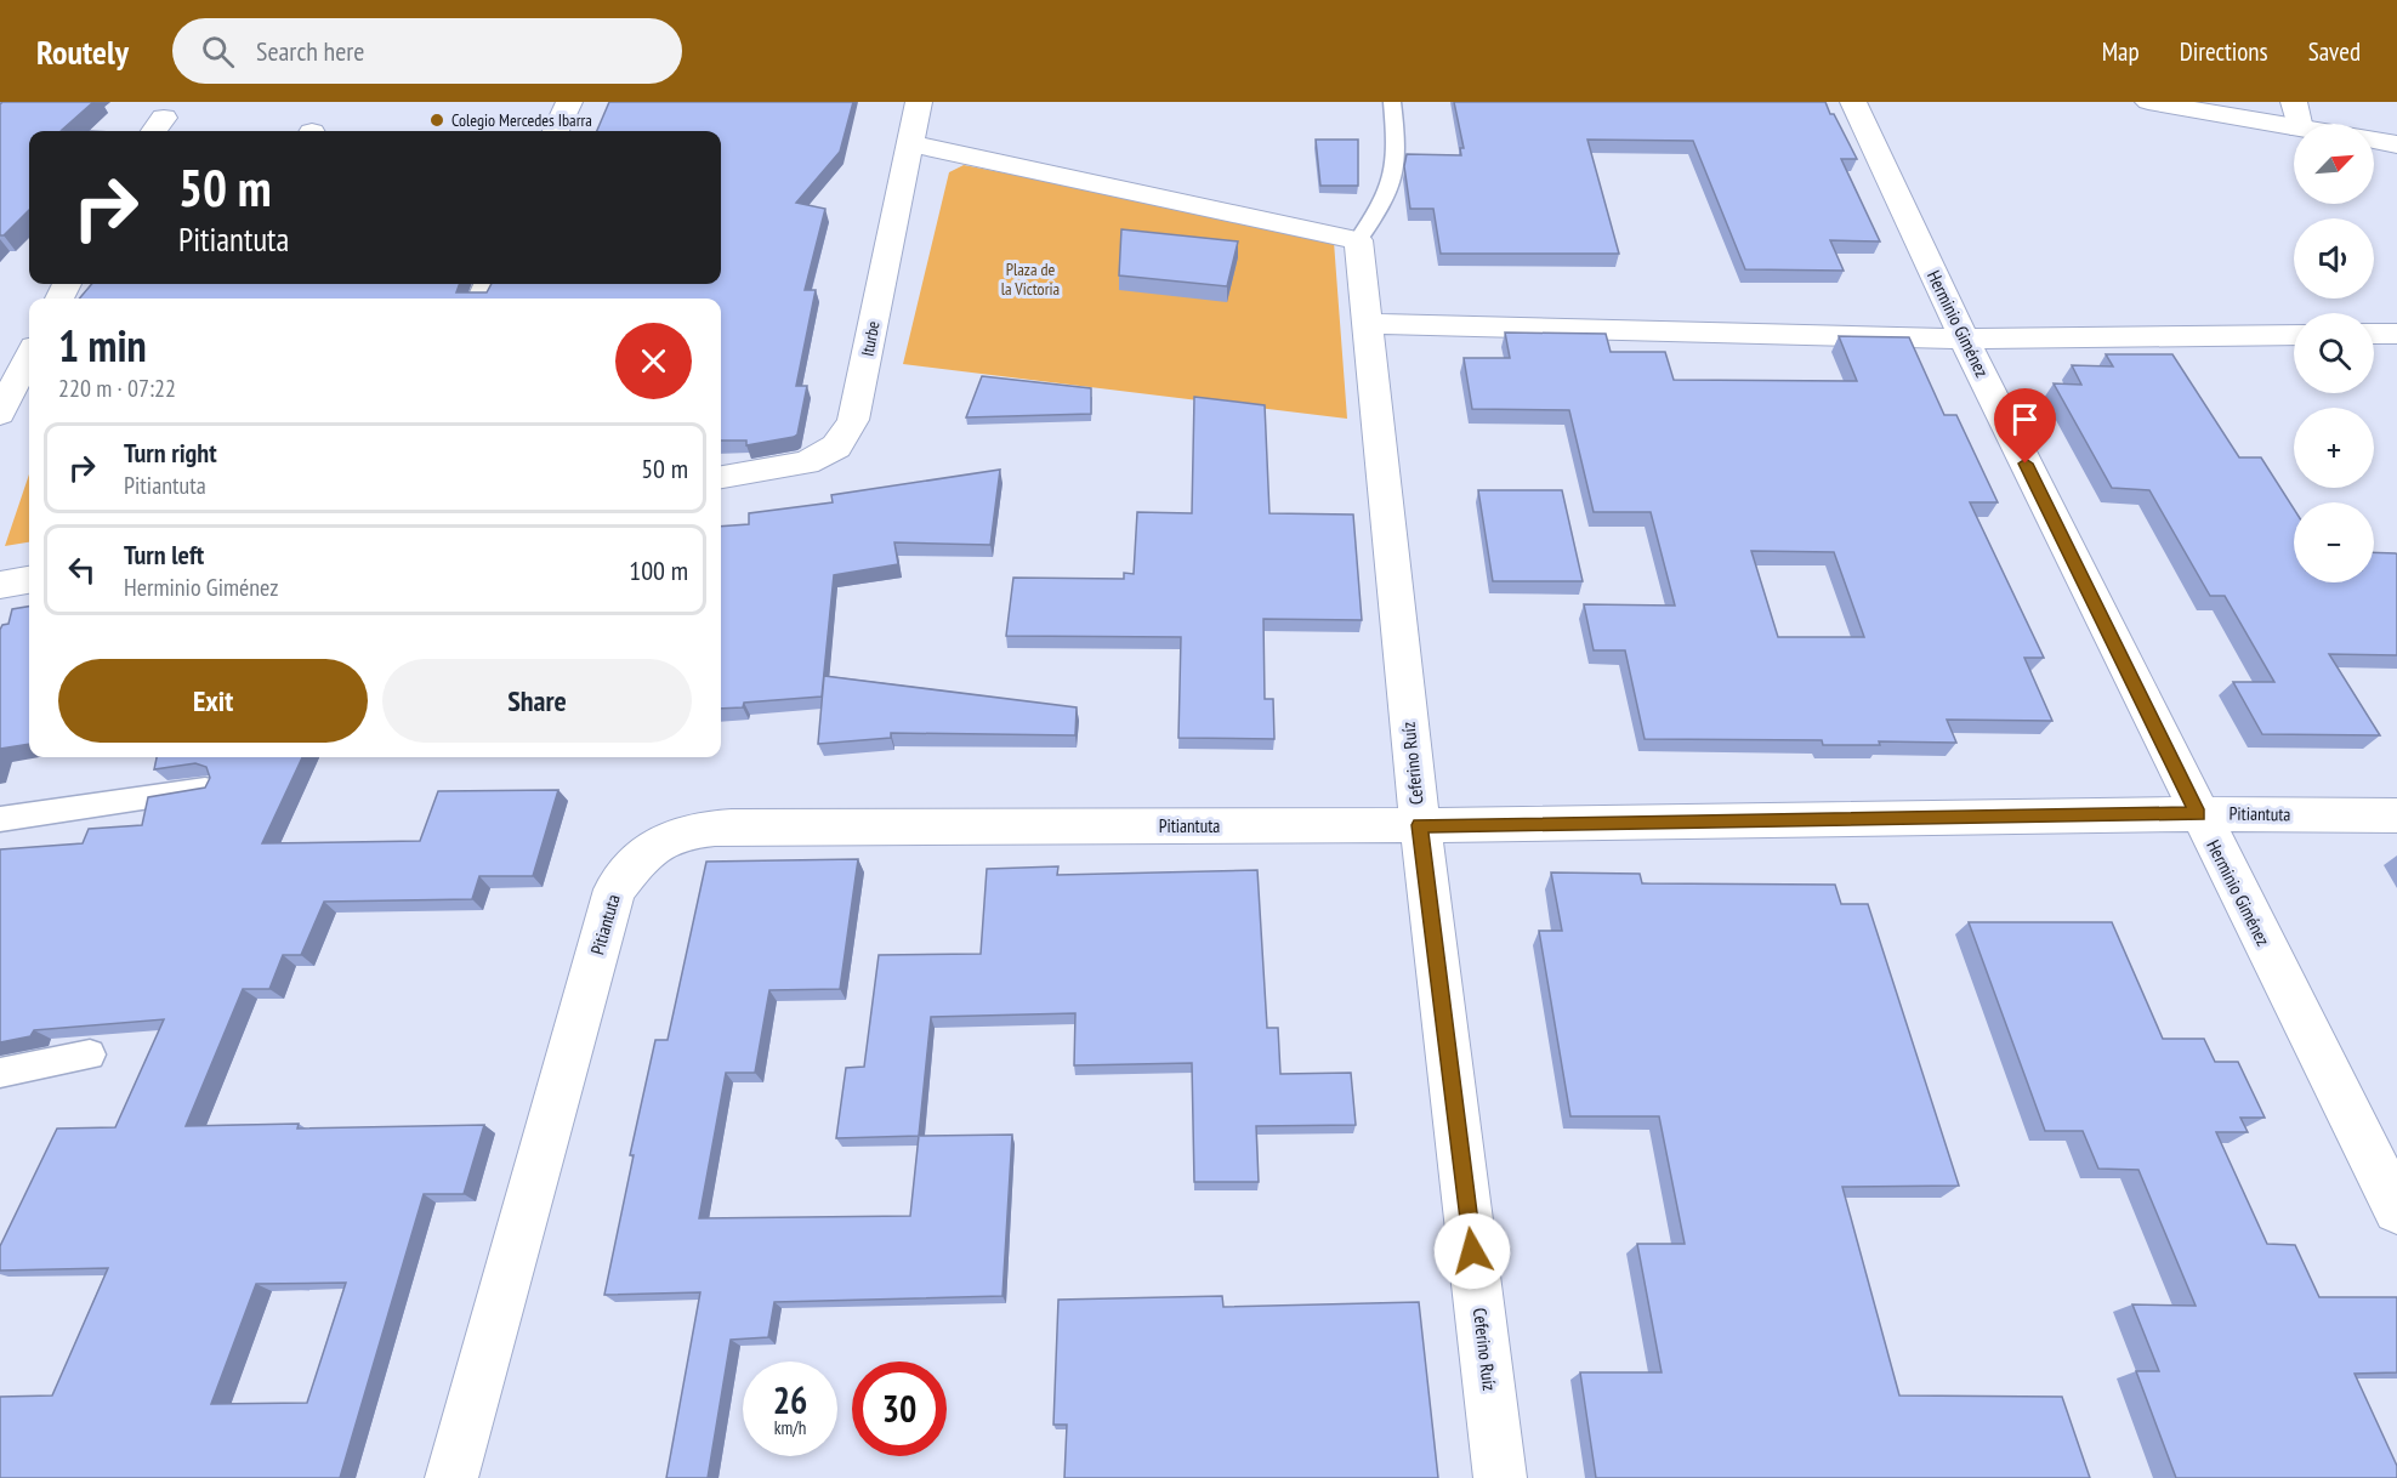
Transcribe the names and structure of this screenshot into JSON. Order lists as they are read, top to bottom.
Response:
{
  "streets": {
    "street": [
      "Herminio Giménez",
      "Iturbe",
      "Ceferino Ruíz",
      "Pitiantuta"
    ]
  },
  "crossings": [
    ["Herminio Giménez", "Pitiantuta"],
    ["Ceferino Ruíz", "Pitiantuta"]
  ],
  "parks": ["Plaza de la Victoria"],
  "places": ["Colegio Mercedes Ibarra"],
  "north": "top right",
  "page": {
    "header": "Routely",
    "search": "Search here",
    "nav": ["Map", "Directions", "Saved"],
    "map_buttons": ["+", "−"],
    "turn": ["50 m", "Pitiantuta"],
    "heading": ["1 min", "220 m · 07:22"],
    "list": [
      {
        "name": "Turn right",
        "note": "Pitiantuta",
        "value": "50 m"
      },
      {
        "name": "Turn left",
        "note": "Herminio Giménez",
        "value": "100 m"
      }
    ],
    "buttons": ["Exit", "Share"],
    "speed": "26 km/h",
    "limit": "30"
  }
}
